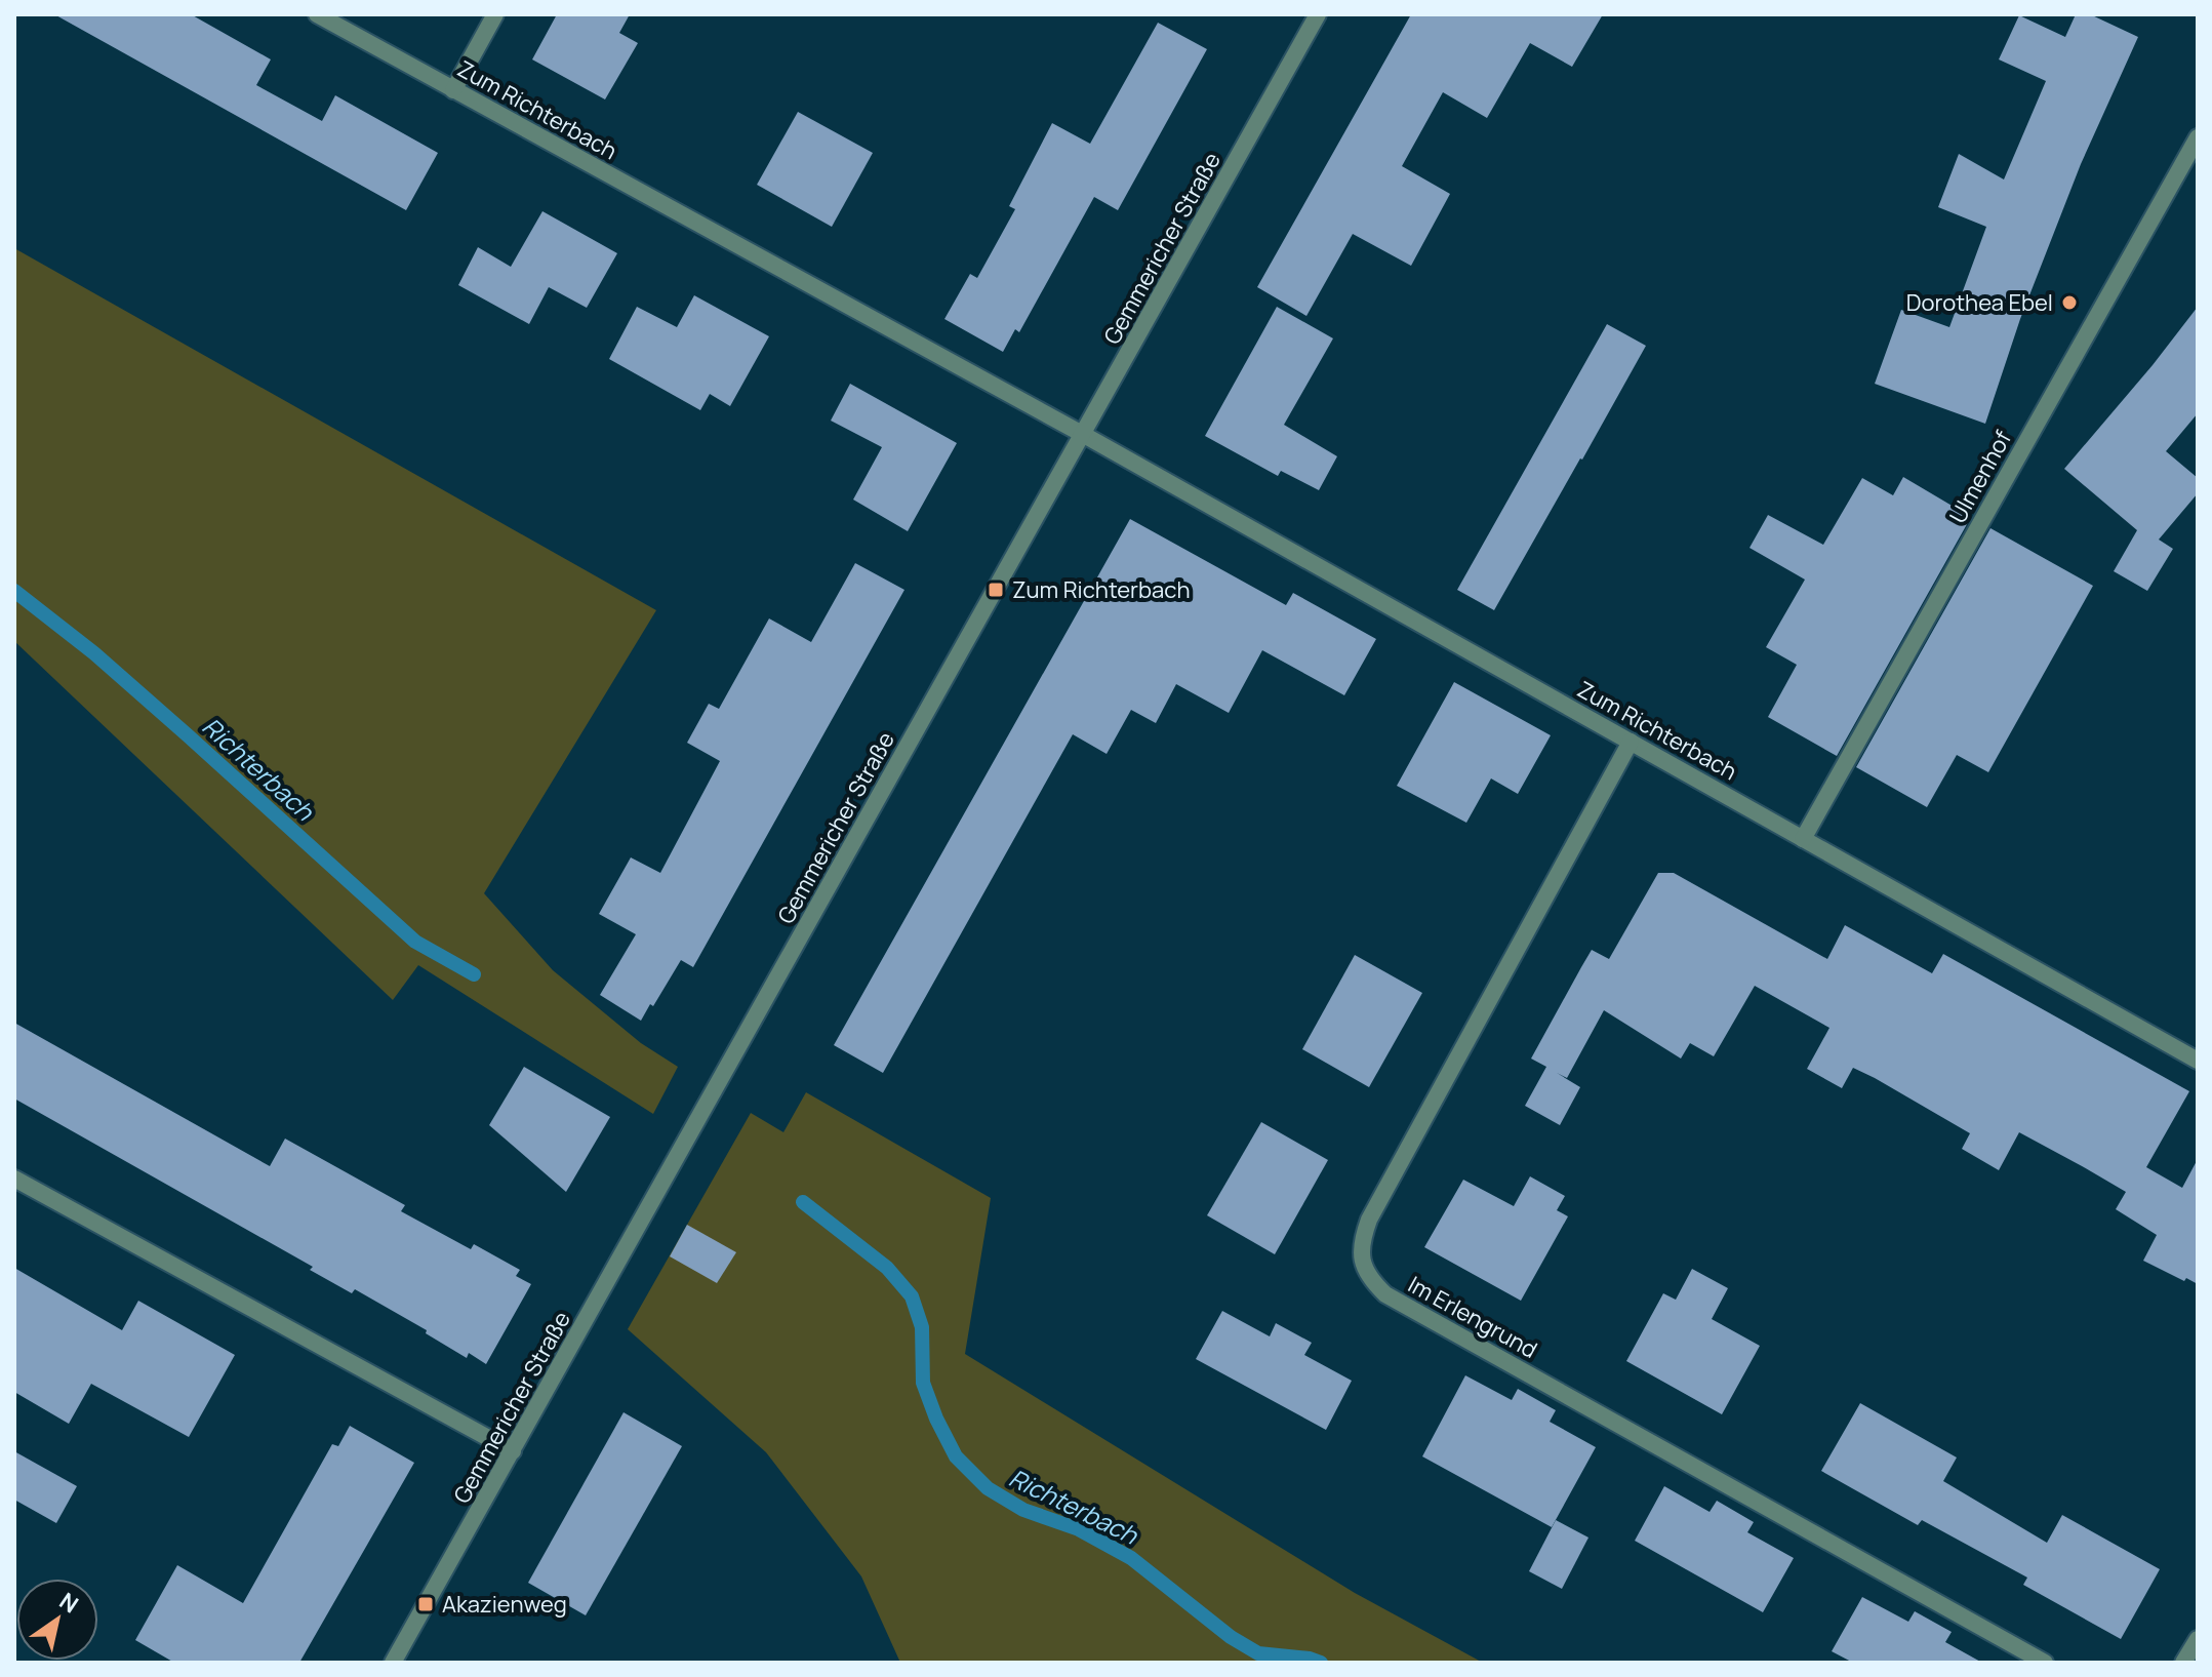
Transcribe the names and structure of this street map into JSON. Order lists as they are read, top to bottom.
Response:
{
  "streets": {
    "street": [
      "Zum Richterbach",
      "Gemmericher Straße",
      "Ulmenhof",
      "Im Erlengrund"
    ]
  },
  "crossings": [
    ["Zum Richterbach", "Gemmericher Straße"],
    ["Zum Richterbach", "Ulmenhof"],
    ["Zum Richterbach", "Im Erlengrund"]
  ],
  "water": ["Richterbach"],
  "places": {
    "other": ["Dorothea Ebel"],
    "transit": ["Zum Richterbach", "Akazienweg"]
  },
  "north": "top right"
}
